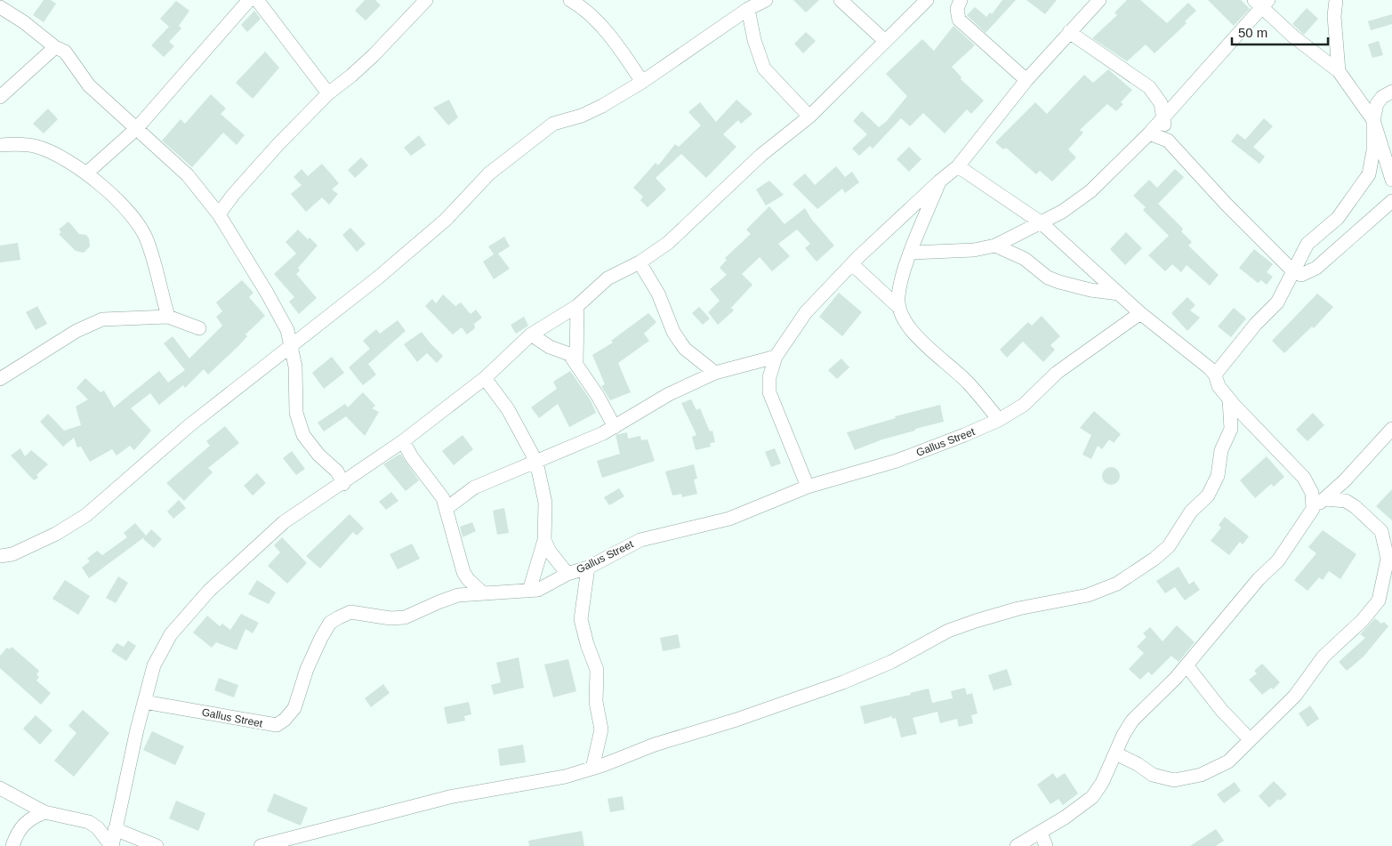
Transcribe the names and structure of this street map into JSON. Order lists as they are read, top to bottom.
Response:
{
  "streets": {
    "street": ["Gallus Street"]
  },
  "scale_bar": "50 m"
}
